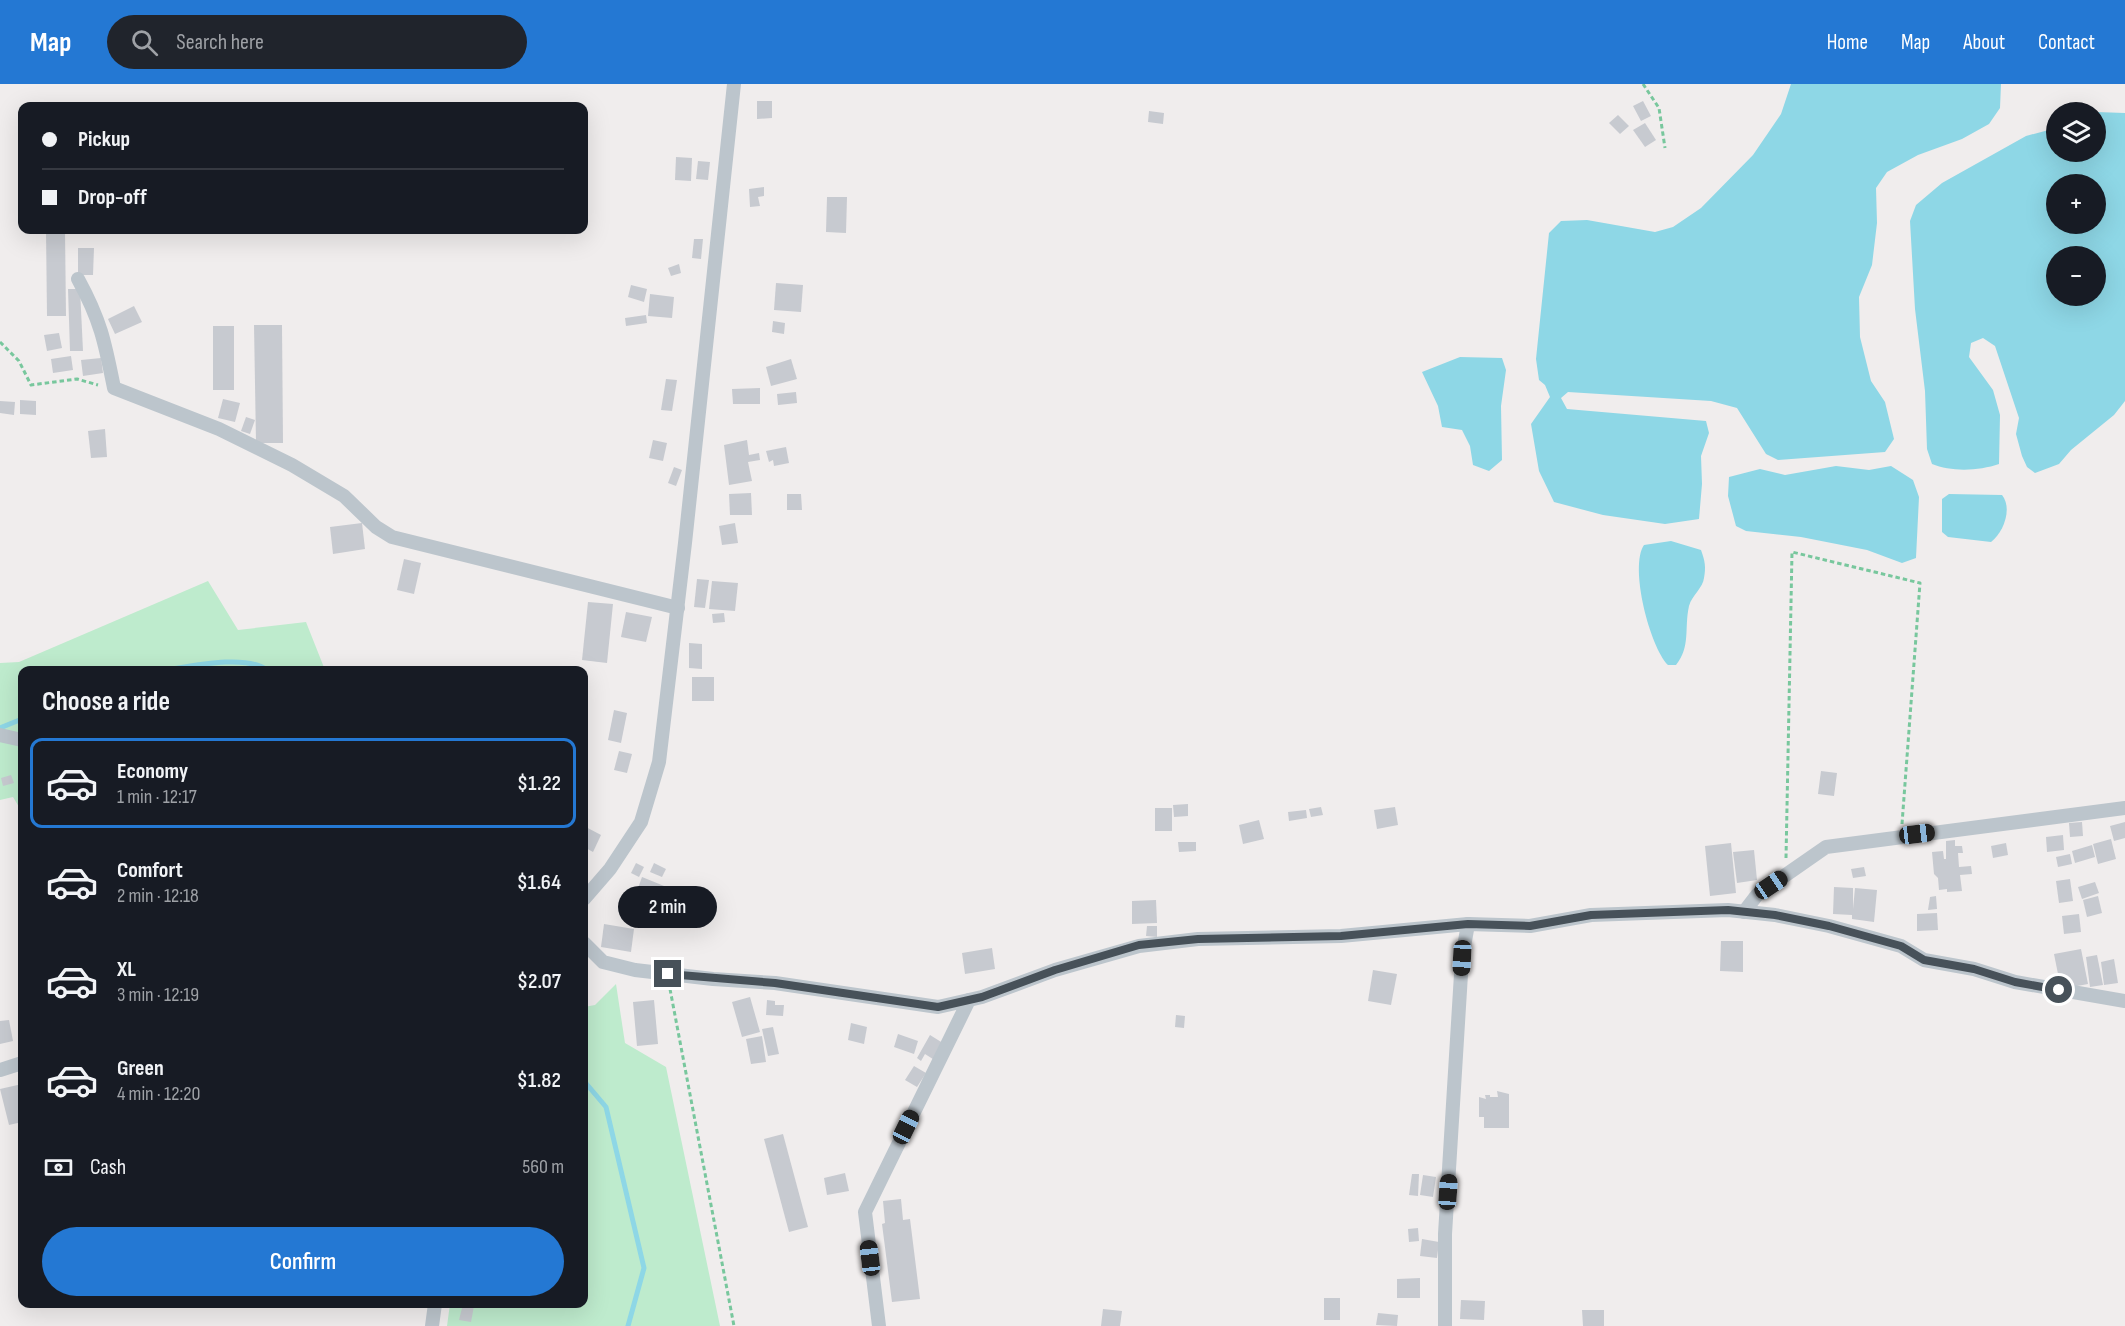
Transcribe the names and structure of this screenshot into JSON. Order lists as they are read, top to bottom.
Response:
{
  "page": {
    "header": "Map",
    "search": "Search here",
    "nav": [
      "Home",
      "Map",
      "About",
      "Contact"
    ],
    "map_buttons": ["+", "−"],
    "banner": ["Pickup", "Drop-off"],
    "heading": "Choose a ride",
    "list": [
      {
        "name": "Economy",
        "note": "1 min · 12:17",
        "value": "$1.22"
      },
      {
        "name": "Comfort",
        "note": "2 min · 12:18",
        "value": "$1.64"
      },
      {
        "name": "XL",
        "note": "3 min · 12:19",
        "value": "$2.07"
      },
      {
        "name": "Green",
        "note": "4 min · 12:20",
        "value": "$1.82"
      }
    ],
    "bubble": "2 min",
    "pay": ["Cash", "560 m"],
    "buttons": "Confirm"
  }
}
